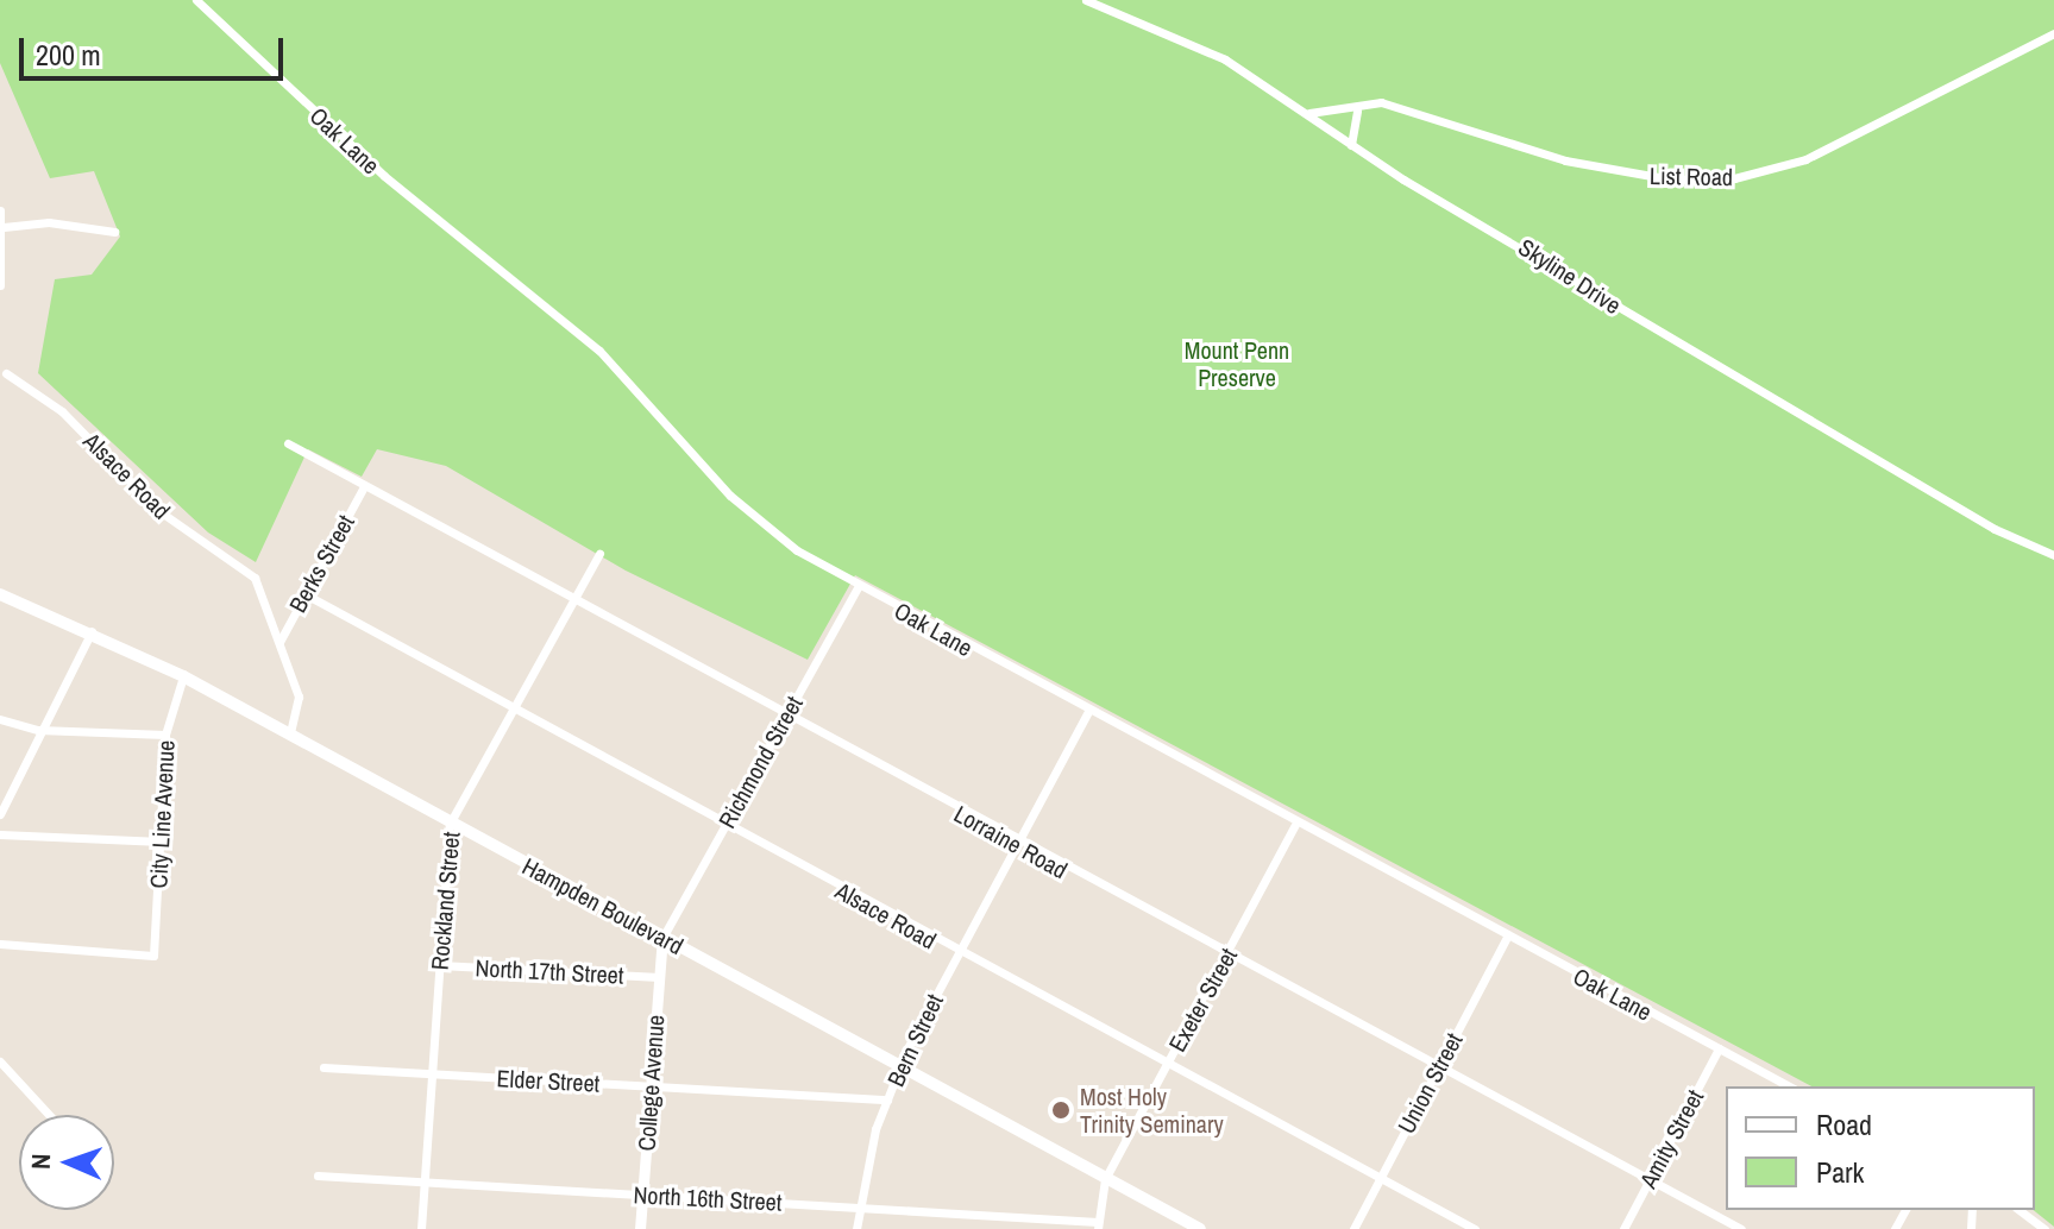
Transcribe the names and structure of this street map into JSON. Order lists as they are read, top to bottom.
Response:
{
  "streets": {
    "main road": ["Hampden Boulevard"],
    "street": [
      "Oak Lane",
      "List Road",
      "Skyline Drive",
      "Alsace Road",
      "Berks Street",
      "Richmond Street",
      "City Line Avenue",
      "Lorraine Road",
      "Rockland Street",
      "North 17th Street",
      "Exeter Street",
      "Bern Street",
      "Elder Street",
      "College Avenue",
      "Union Street",
      "Amity Street",
      "North 16th Street"
    ]
  },
  "crossings": [
    ["Oak Lane", "Richmond Street"],
    ["Oak Lane", "Exeter Street"],
    ["Oak Lane", "Bern Street"],
    ["Oak Lane", "Union Street"],
    ["Oak Lane", "Amity Street"],
    ["List Road", "Skyline Drive"],
    ["Alsace Road", "Berks Street"],
    ["Alsace Road", "Richmond Street"],
    ["Alsace Road", "Rockland Street"],
    ["Alsace Road", "Hampden Boulevard"],
    ["Alsace Road", "Exeter Street"],
    ["Alsace Road", "Bern Street"],
    ["Alsace Road", "Union Street"],
    ["Berks Street", "Lorraine Road"],
    ["Richmond Street", "Lorraine Road"],
    ["Richmond Street", "Hampden Boulevard"],
    ["Richmond Street", "College Avenue"],
    ["City Line Avenue", "Hampden Boulevard"],
    ["Lorraine Road", "Rockland Street"],
    ["Lorraine Road", "Exeter Street"],
    ["Lorraine Road", "Bern Street"],
    ["Lorraine Road", "Union Street"],
    ["Lorraine Road", "Amity Street"],
    ["Rockland Street", "Hampden Boulevard"],
    ["Rockland Street", "North 17th Street"],
    ["Rockland Street", "Elder Street"],
    ["Rockland Street", "North 16th Street"],
    ["Hampden Boulevard", "Exeter Street"],
    ["Hampden Boulevard", "Bern Street"],
    ["Hampden Boulevard", "College Avenue"],
    ["North 17th Street", "College Avenue"],
    ["Exeter Street", "North 16th Street"],
    ["Bern Street", "Elder Street"],
    ["Bern Street", "North 16th Street"],
    ["Elder Street", "College Avenue"],
    ["College Avenue", "North 16th Street"]
  ],
  "parks": ["Mount Penn Preserve"],
  "places": ["Most Holy Trinity Seminary"],
  "legend": ["Road", "Park"],
  "scale_bar": "200 m",
  "north": "left"
}
